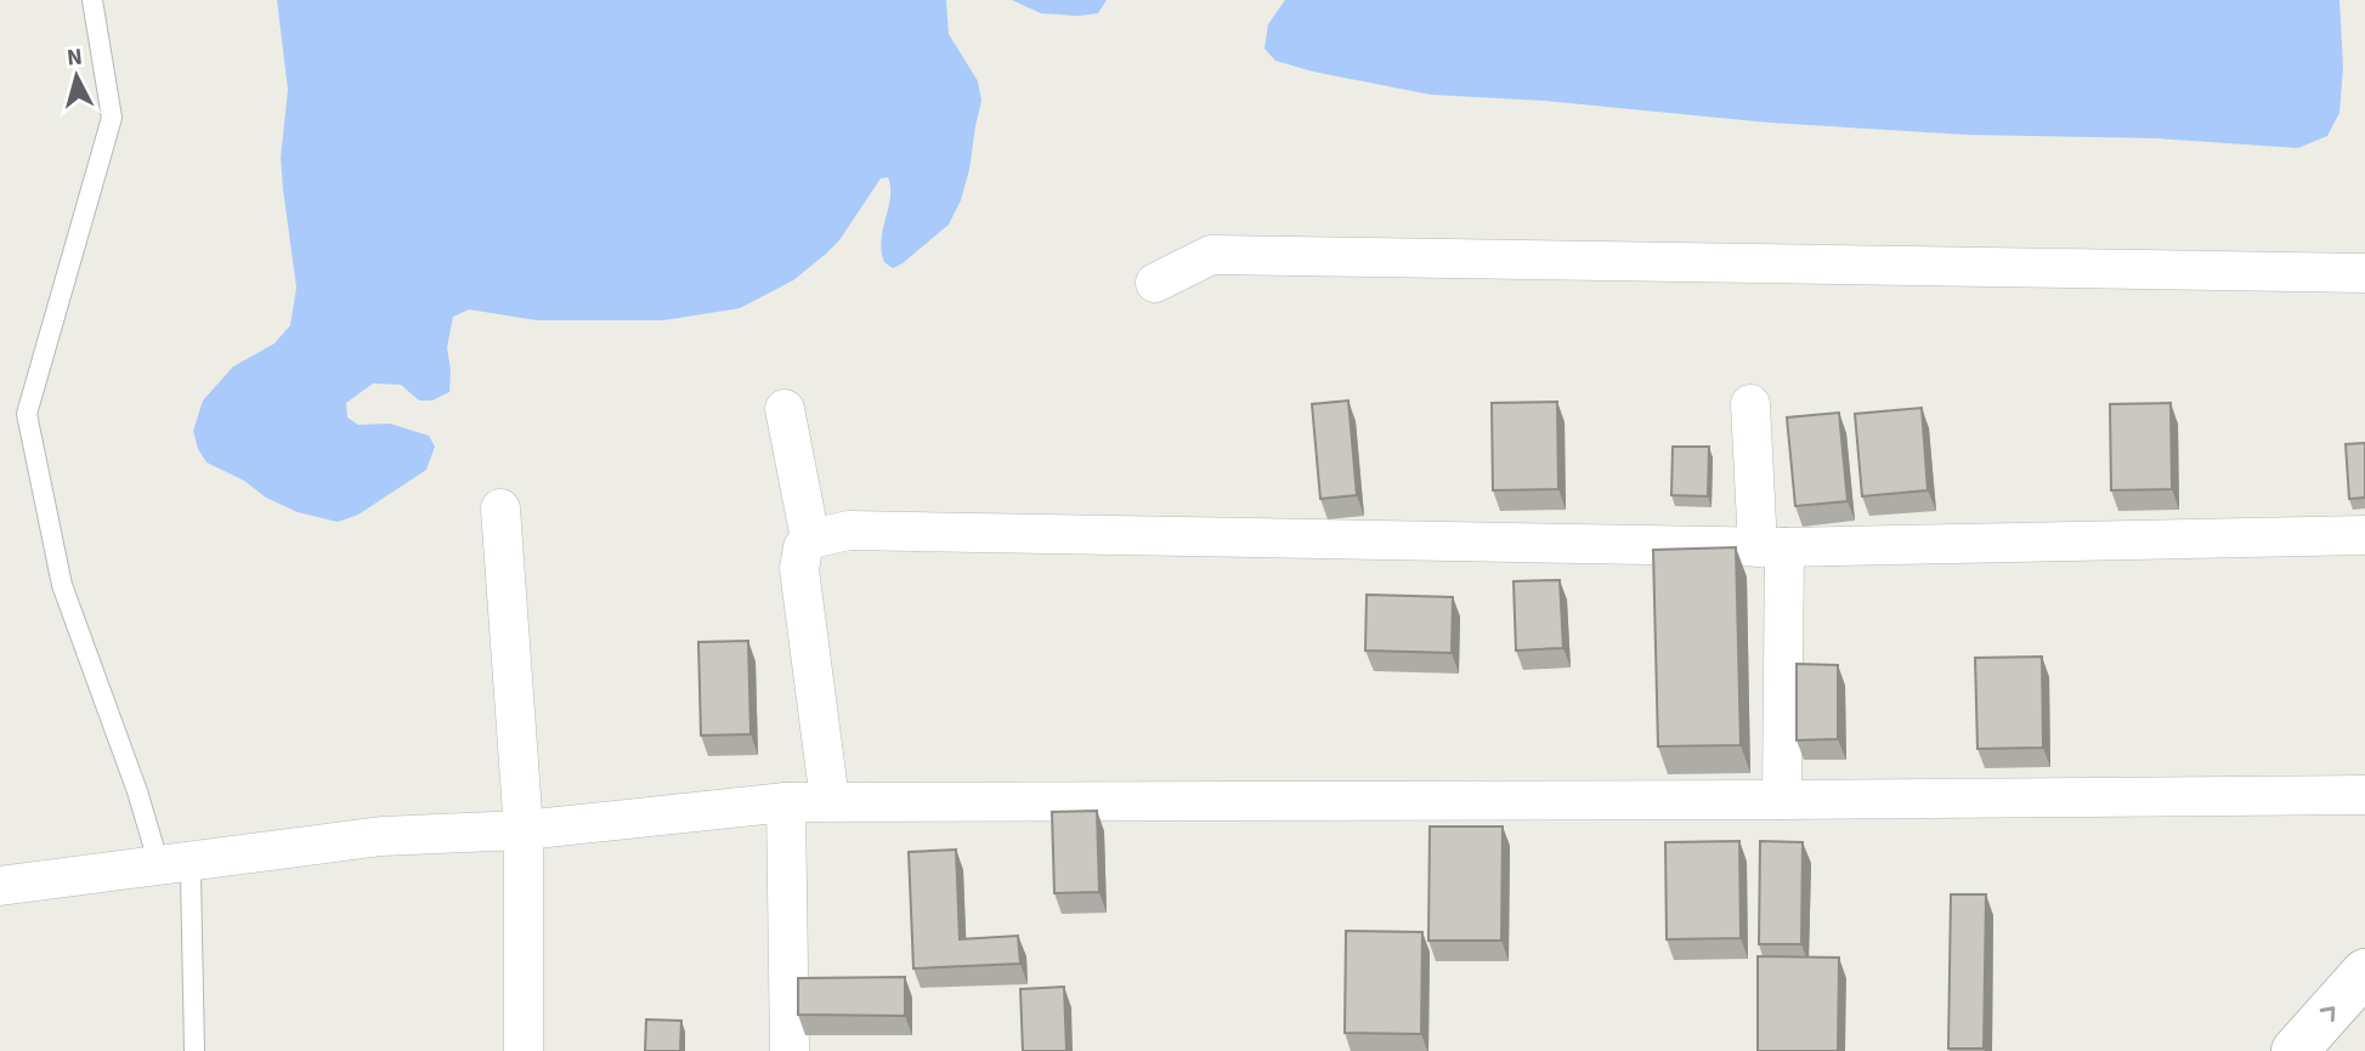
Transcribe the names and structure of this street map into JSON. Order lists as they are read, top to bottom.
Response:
{
  "north": "top"
}
